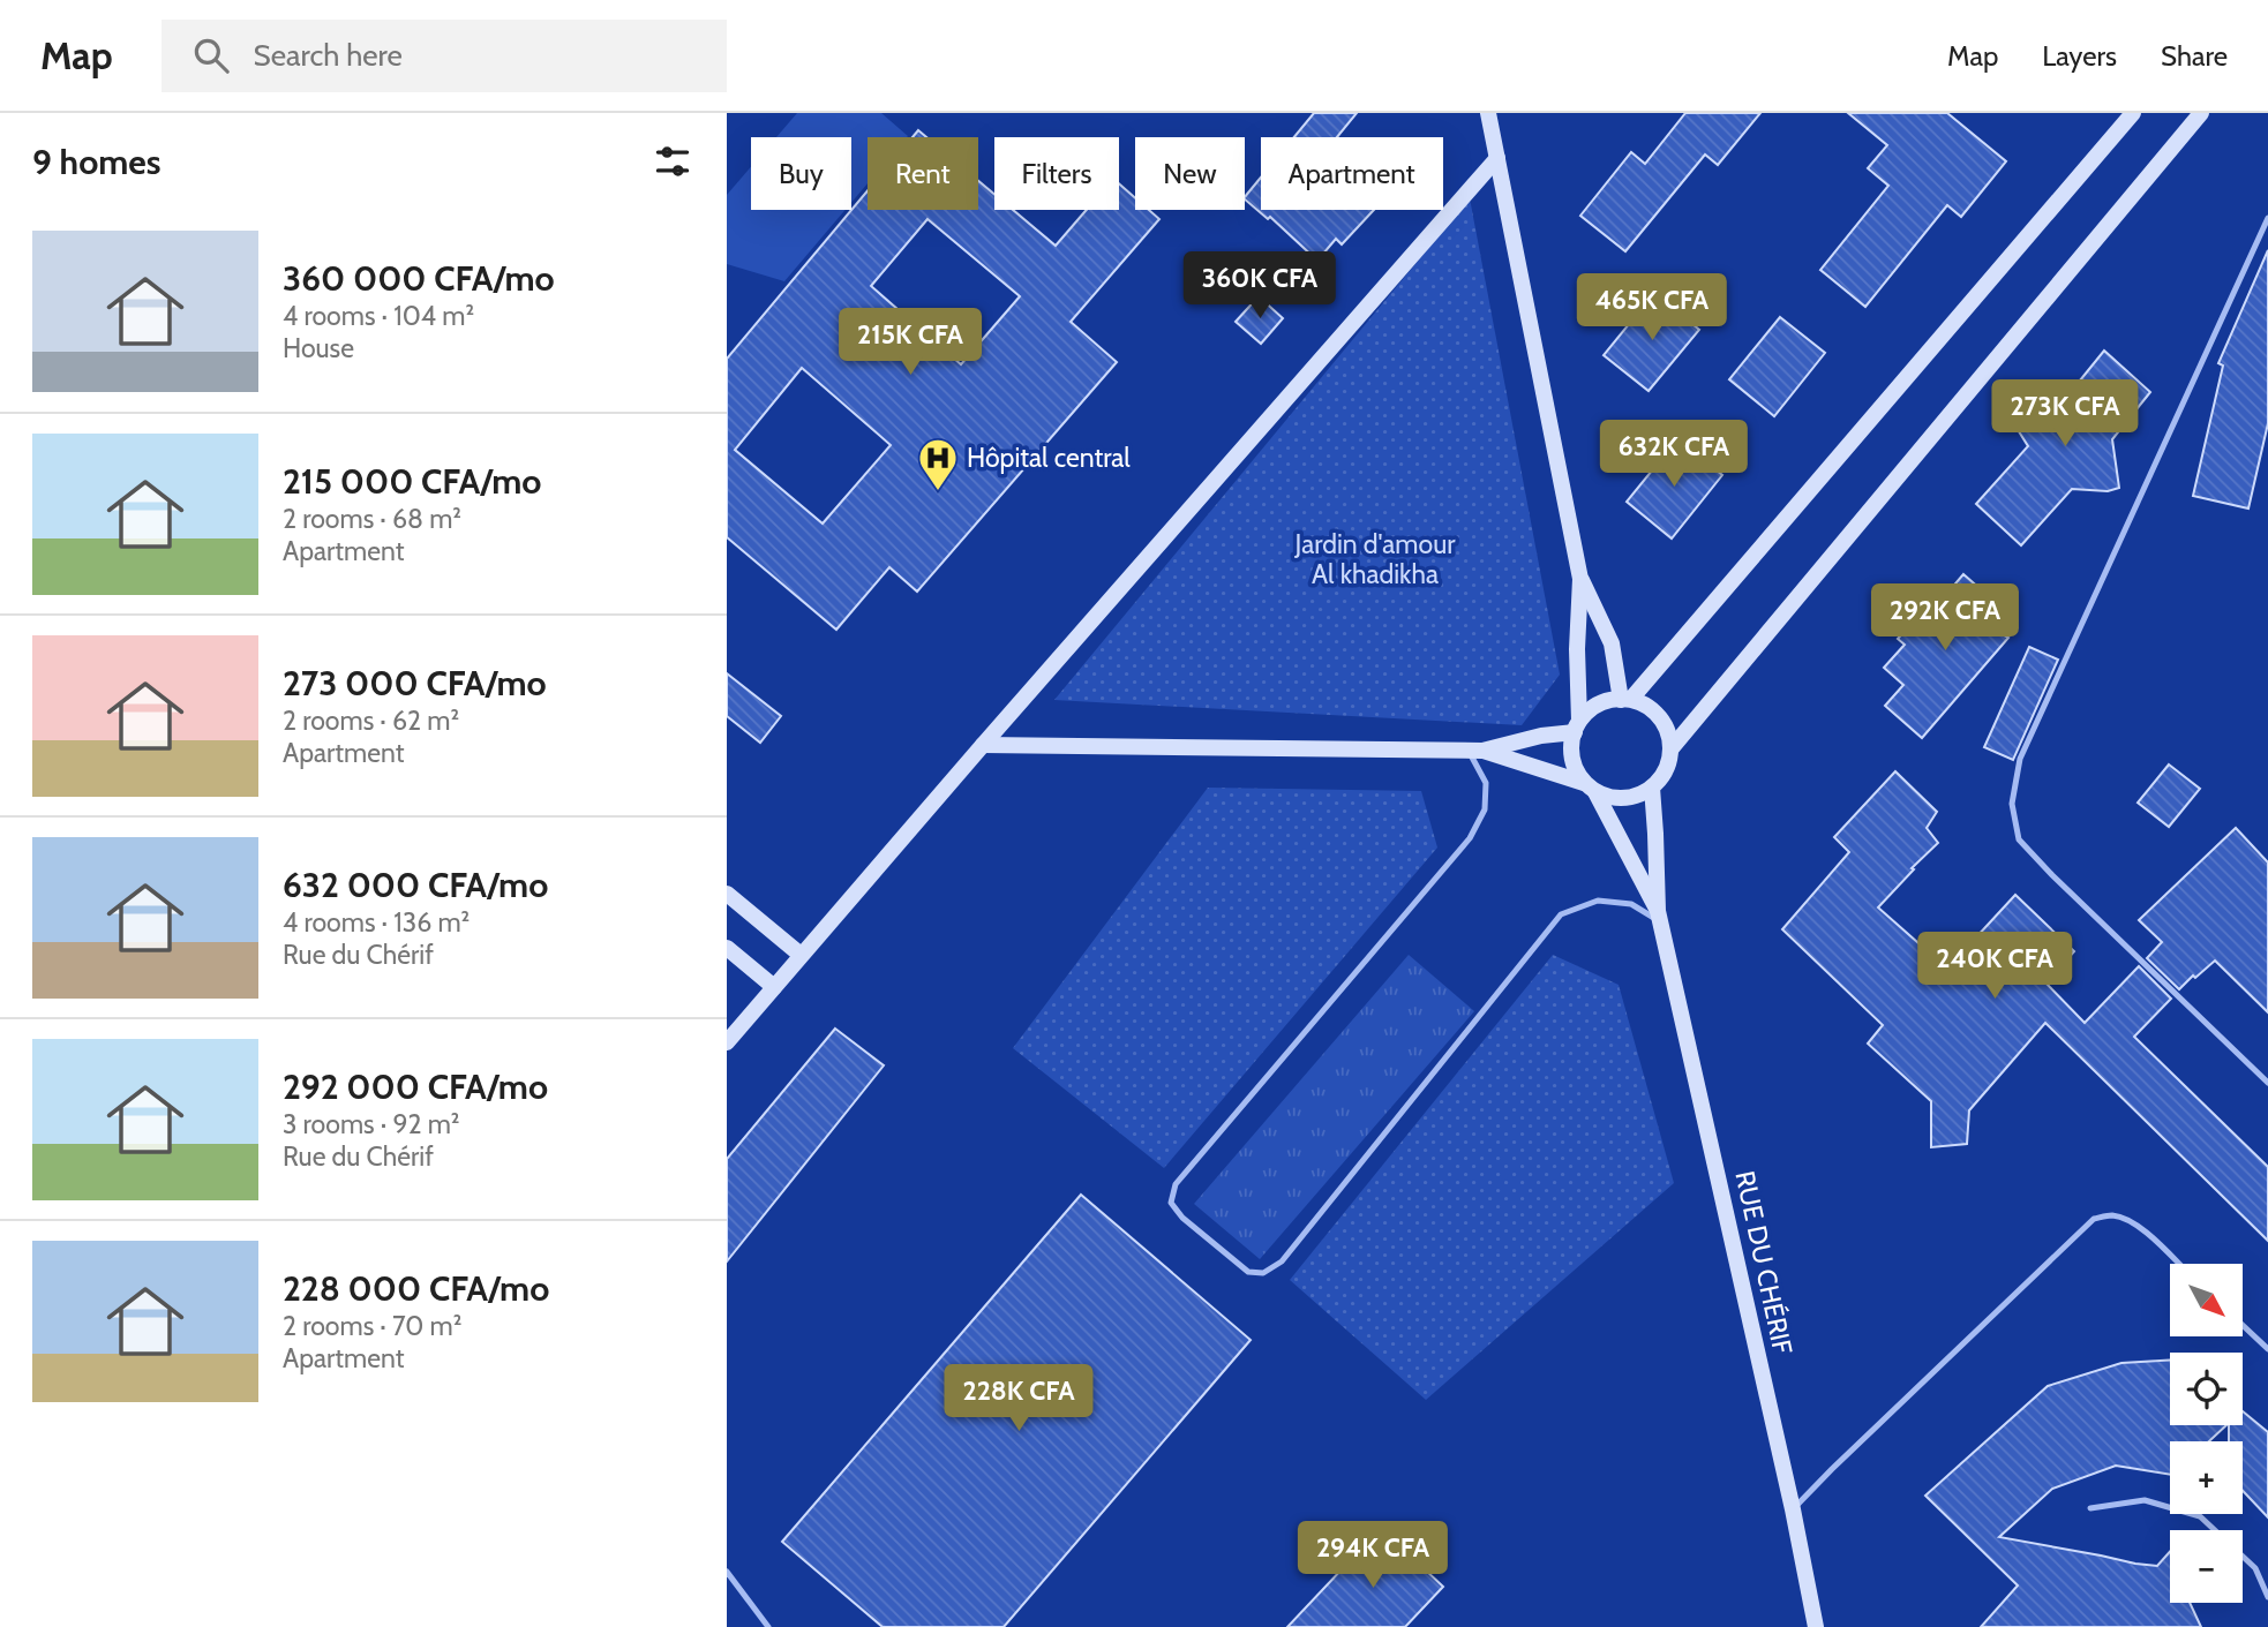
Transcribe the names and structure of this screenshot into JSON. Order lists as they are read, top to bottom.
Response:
{
  "streets": {
    "street": ["RUE DU CHÉRIF"]
  },
  "parks": ["Jardin d'amour Al khadikha"],
  "places": {
    "hospital": ["Hôpital central"]
  },
  "north": "bottom right",
  "page": {
    "header": "Map",
    "search": "Search here",
    "nav": ["Map", "Layers", "Share"],
    "heading": "9 homes",
    "chip": [
      "Buy",
      "Rent",
      "Filters",
      "New",
      "Apartment"
    ],
    "list": [
      {
        "name": "360 000 CFA/mo",
        "note": "4 rooms · 104 m² · House"
      },
      {
        "name": "215 000 CFA/mo",
        "note": "2 rooms · 68 m² · Apartment"
      },
      {
        "name": "273 000 CFA/mo",
        "note": "2 rooms · 62 m² · Apartment"
      },
      {
        "name": "632 000 CFA/mo",
        "note": "4 rooms · 136 m² · Rue du Chérif"
      },
      {
        "name": "292 000 CFA/mo",
        "note": "3 rooms · 92 m² · Rue du Chérif"
      },
      {
        "name": "228 000 CFA/mo",
        "note": "2 rooms · 70 m² · Apartment"
      }
    ],
    "price": [
      "360K CFA",
      "465K CFA",
      "215K CFA",
      "273K CFA",
      "632K CFA",
      "292K CFA",
      "240K CFA",
      "228K CFA",
      "294K CFA"
    ],
    "map_buttons": ["+", "−"]
  }
}
